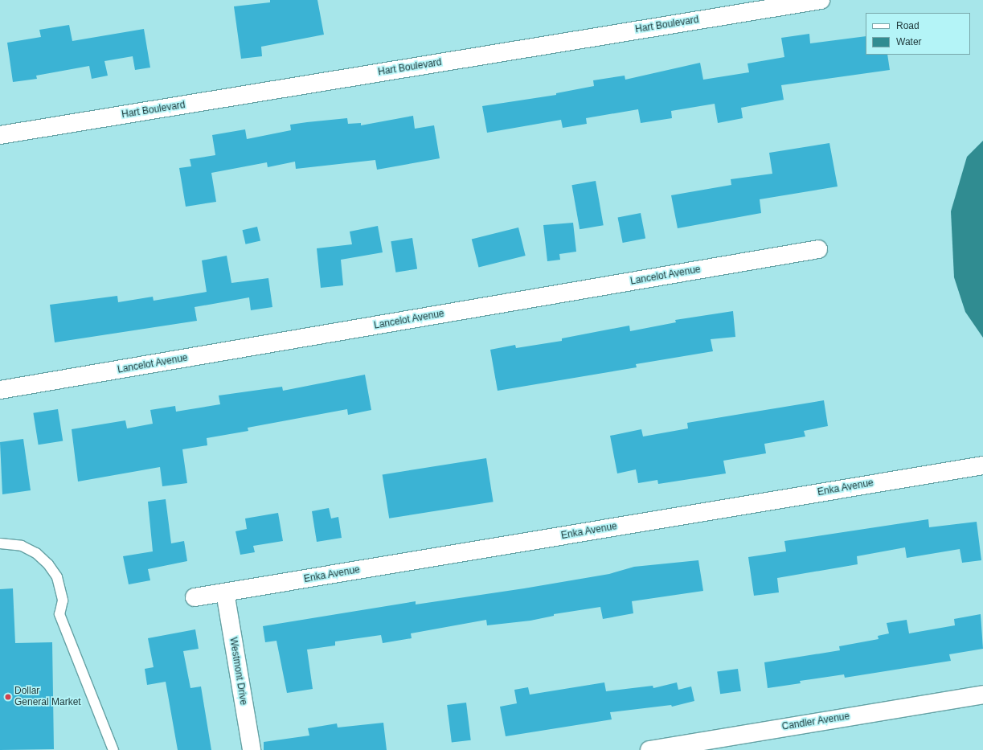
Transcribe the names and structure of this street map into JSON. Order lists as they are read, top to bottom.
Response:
{
  "streets": {
    "street": [
      "Hart Boulevard",
      "Lancelot Avenue",
      "Enka Avenue",
      "Westmont Drive",
      "Candler Avenue"
    ]
  },
  "crossings": [
    ["Enka Avenue", "Westmont Drive"]
  ],
  "places": ["Dollar General Market"],
  "legend": ["Road", "Water"]
}
